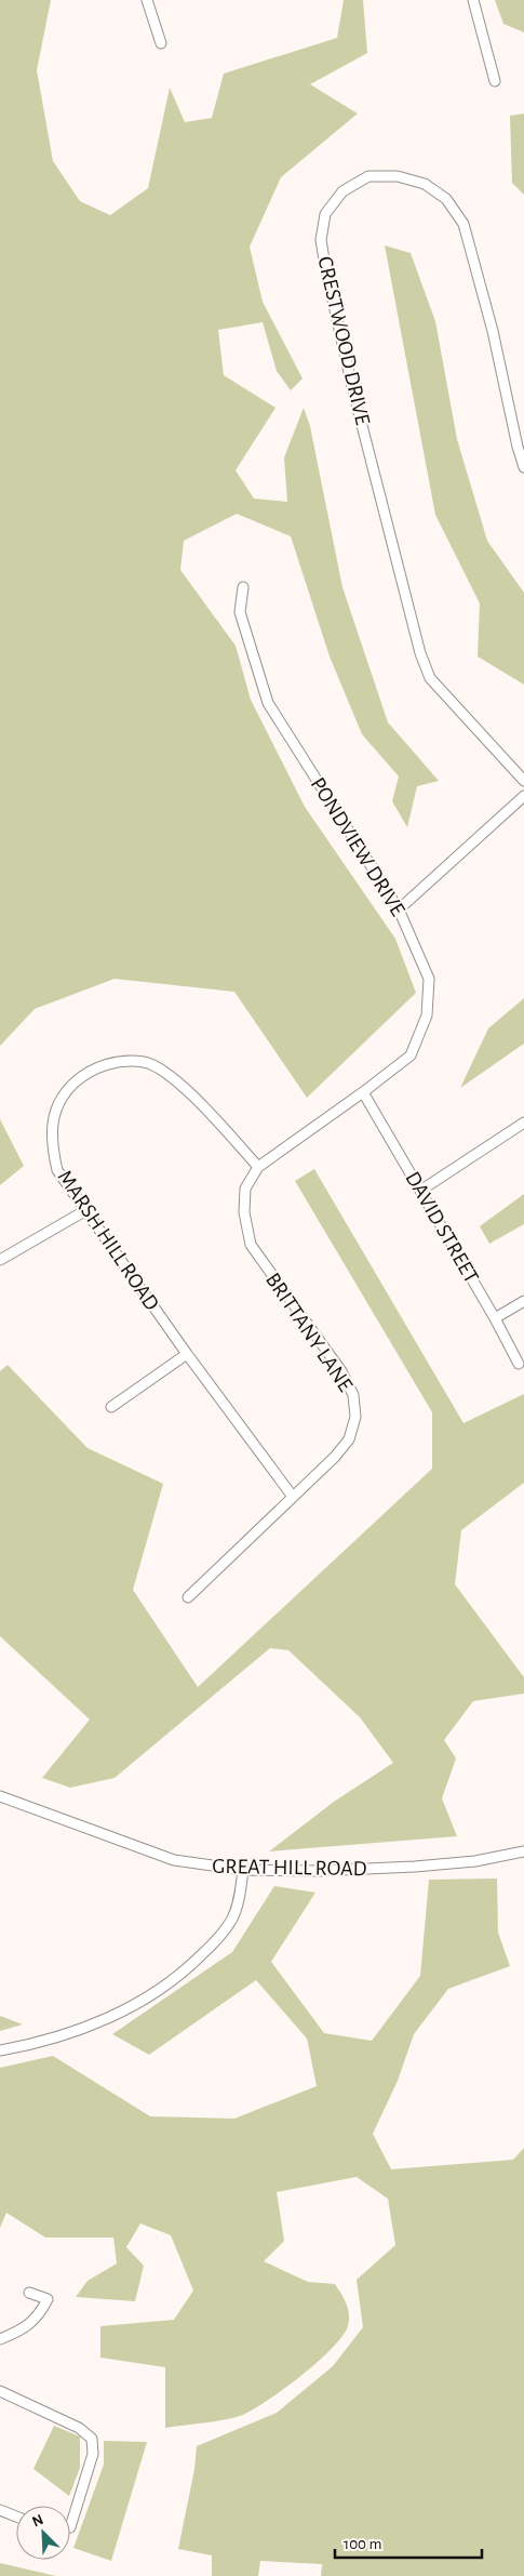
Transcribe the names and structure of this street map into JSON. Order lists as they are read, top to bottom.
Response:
{
  "streets": {
    "street": [
      "CRESTWOOD DRIVE",
      "PONDVIEW DRIVE",
      "DAVID STREET",
      "MARSH HILL ROAD",
      "BRITTANY LANE",
      "GREAT HILL ROAD"
    ]
  },
  "crossings": [
    ["PONDVIEW DRIVE", "DAVID STREET"],
    ["PONDVIEW DRIVE", "BRITTANY LANE"],
    ["DAVID STREET", "BRITTANY LANE"],
    ["MARSH HILL ROAD", "BRITTANY LANE"]
  ],
  "scale_bar": "100 m",
  "north": "top left"
}
